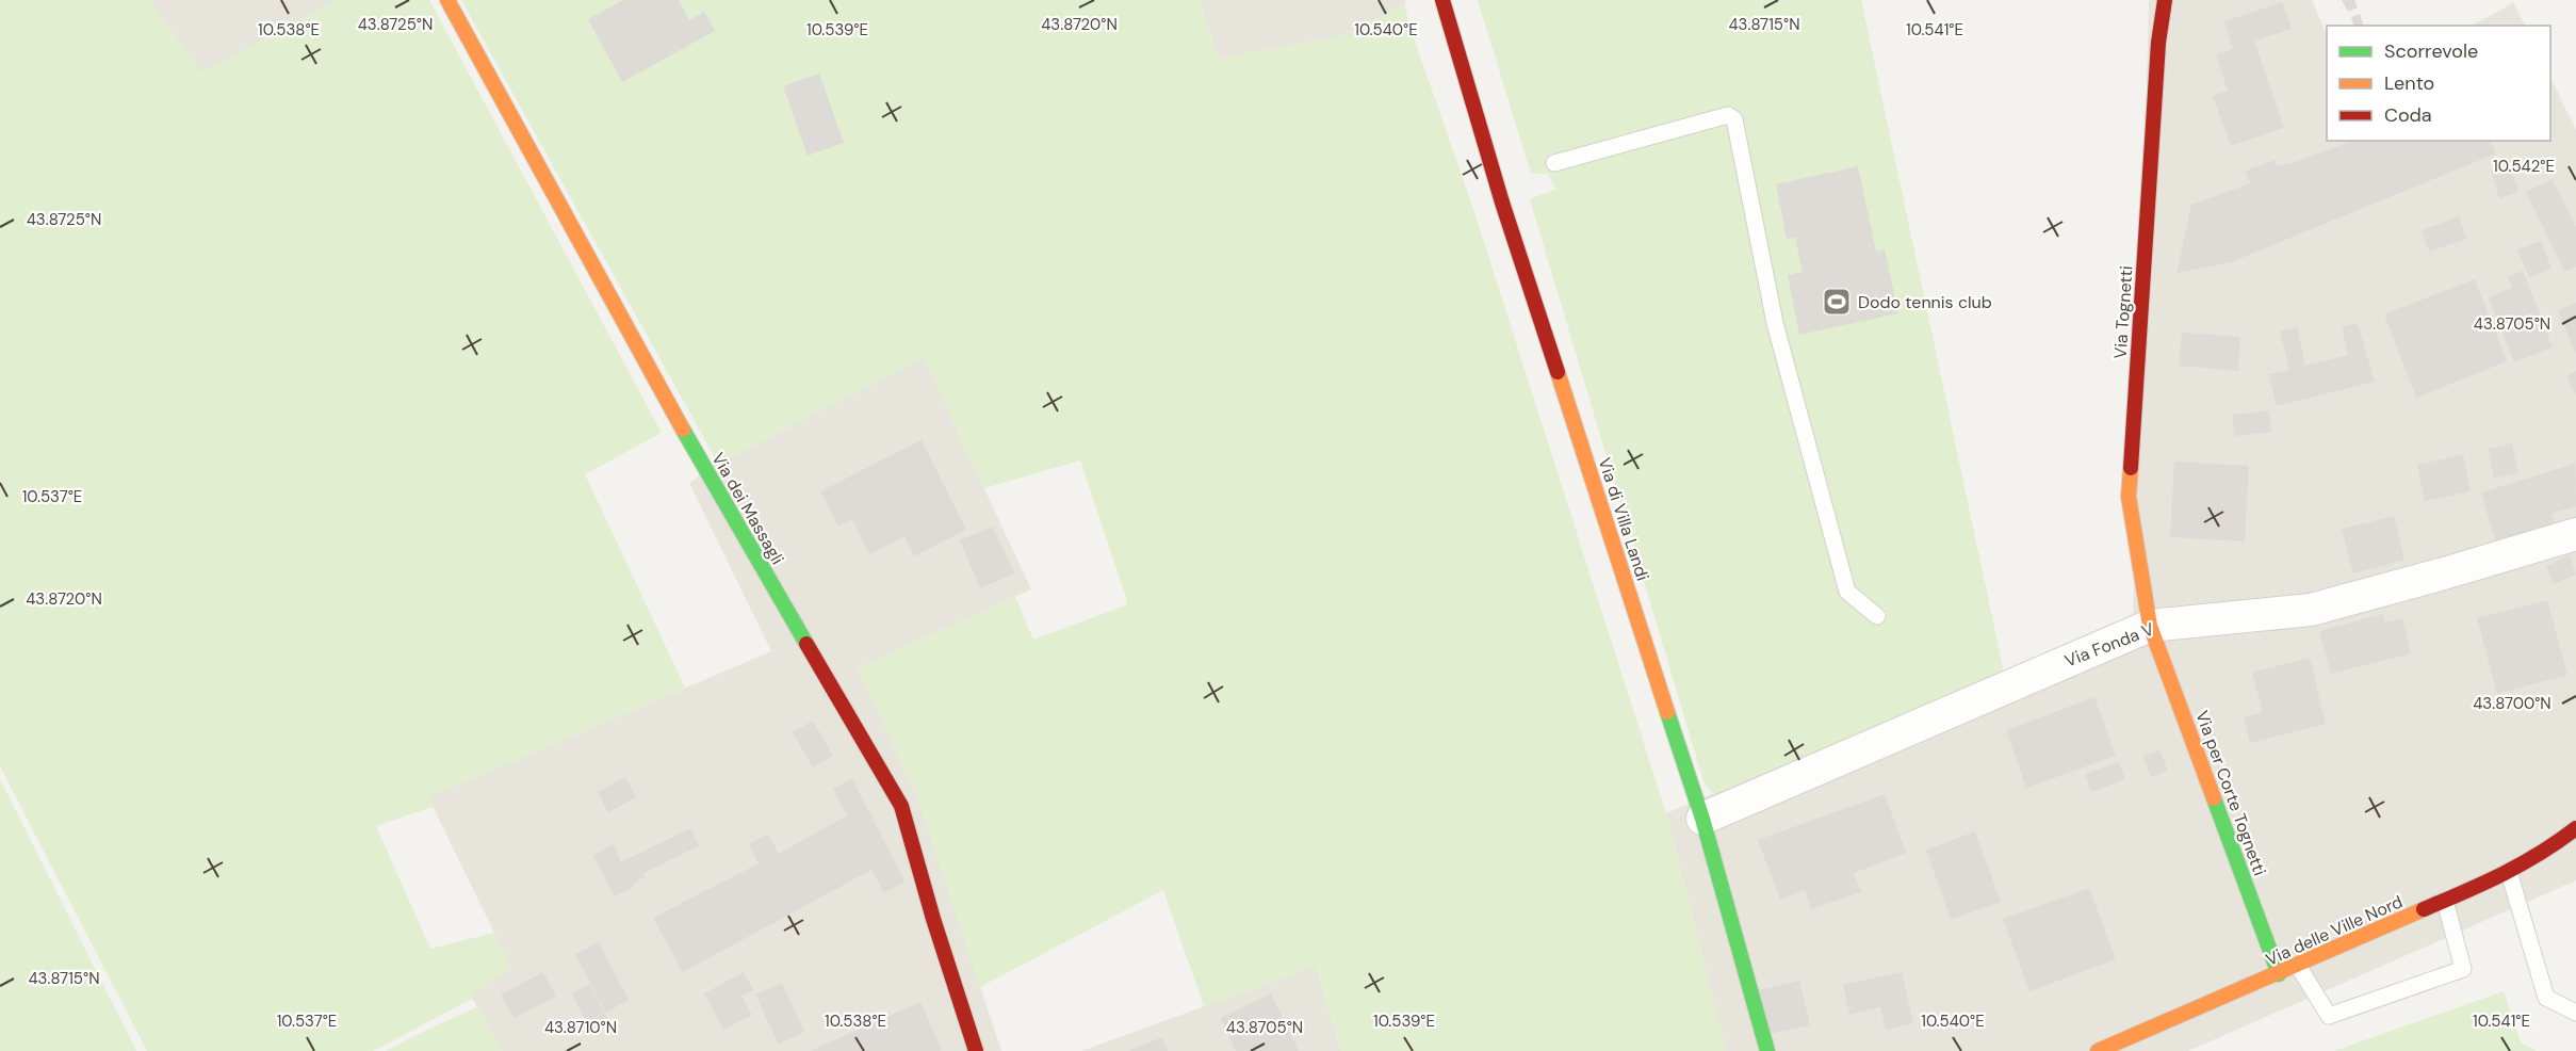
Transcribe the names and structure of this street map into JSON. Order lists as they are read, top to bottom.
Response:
{
  "streets": {
    "street": [
      "Via Tognetti",
      "Via dei Massagli",
      "Via di Villa Landi",
      "Via Fonda V",
      "Via per Corte Tognetti",
      "Via delle Ville Nord"
    ]
  },
  "crossings": [
    ["Via Tognetti", "Via Fonda V"],
    ["Via Tognetti", "Via per Corte Tognetti"],
    ["Via di Villa Landi", "Via Fonda V"],
    ["Via Fonda V", "Via per Corte Tognetti"],
    ["Via per Corte Tognetti", "Via delle Ville Nord"]
  ],
  "places": {
    "sports": ["Dodo tennis club"]
  },
  "legend": ["Scorrevole", "Lento", "Coda"],
  "coordinates": [
    "43.8725°N",
    "43.8715°N",
    "43.8720°N",
    "10.538°E",
    "10.539°E",
    "10.540°E",
    "10.541°E",
    "10.542°E",
    "43.8705°N",
    "10.537°E",
    "43.8700°N",
    "43.8710°N"
  ]
}
